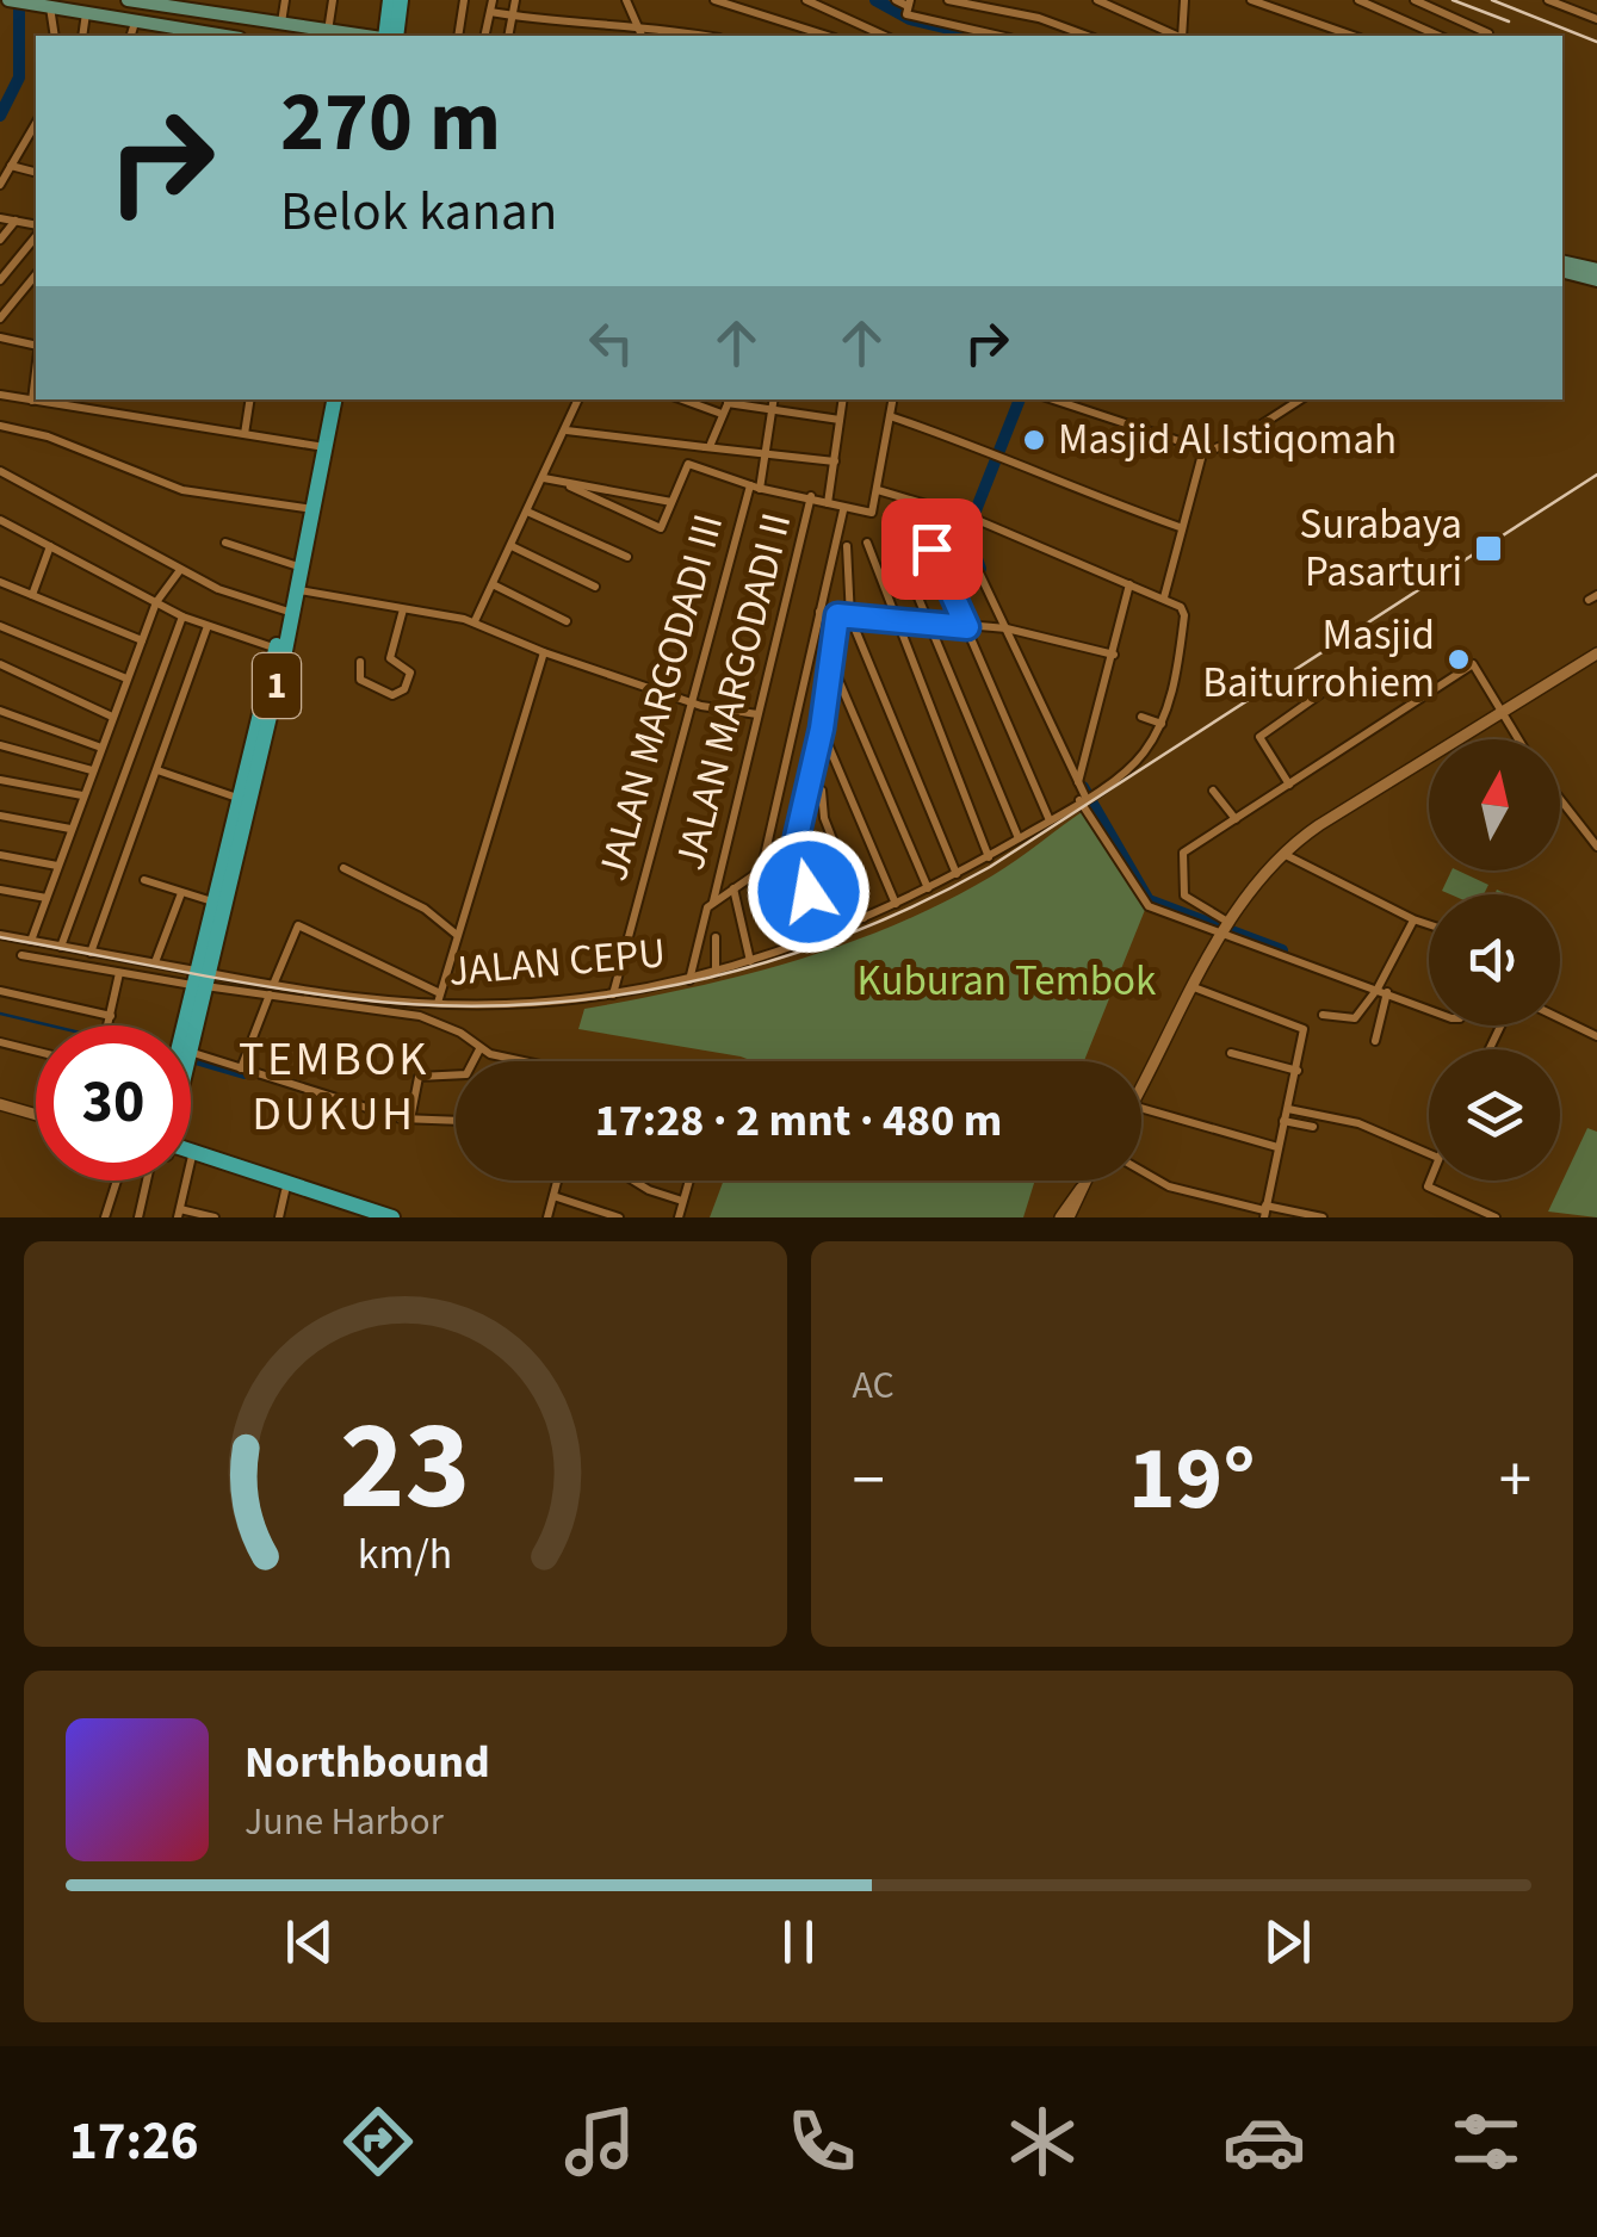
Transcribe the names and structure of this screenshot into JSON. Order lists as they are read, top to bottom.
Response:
{
  "streets": {
    "highway": ["1"],
    "street": ["JALAN MARGODADI II", "JALAN MARGODADI III", "JALAN CEPU"]
  },
  "crossings": [
    ["1", "JALAN CEPU"],
    ["JALAN MARGODADI II", "JALAN CEPU"],
    ["JALAN MARGODADI III", "JALAN CEPU"]
  ],
  "districts": ["TEMBOK DUKUH"],
  "parks": ["Kuburan Tembok"],
  "places": {
    "other": ["Masjid Al Istiqomah", "Masjid Baiturrohiem"],
    "transit": ["Surabaya Pasarturi"]
  },
  "north": "top",
  "page": {
    "turn": ["270 m", "Belok kanan"],
    "limit": "30",
    "trip": "17:28 · 2 mnt · 480 m",
    "tile": "AC",
    "heat": ["−", "19°", "+"],
    "song": ["Northbound", "June Harbor"],
    "tabs": "17:26",
    "gauge": ["23", "km/h"]
  }
}
